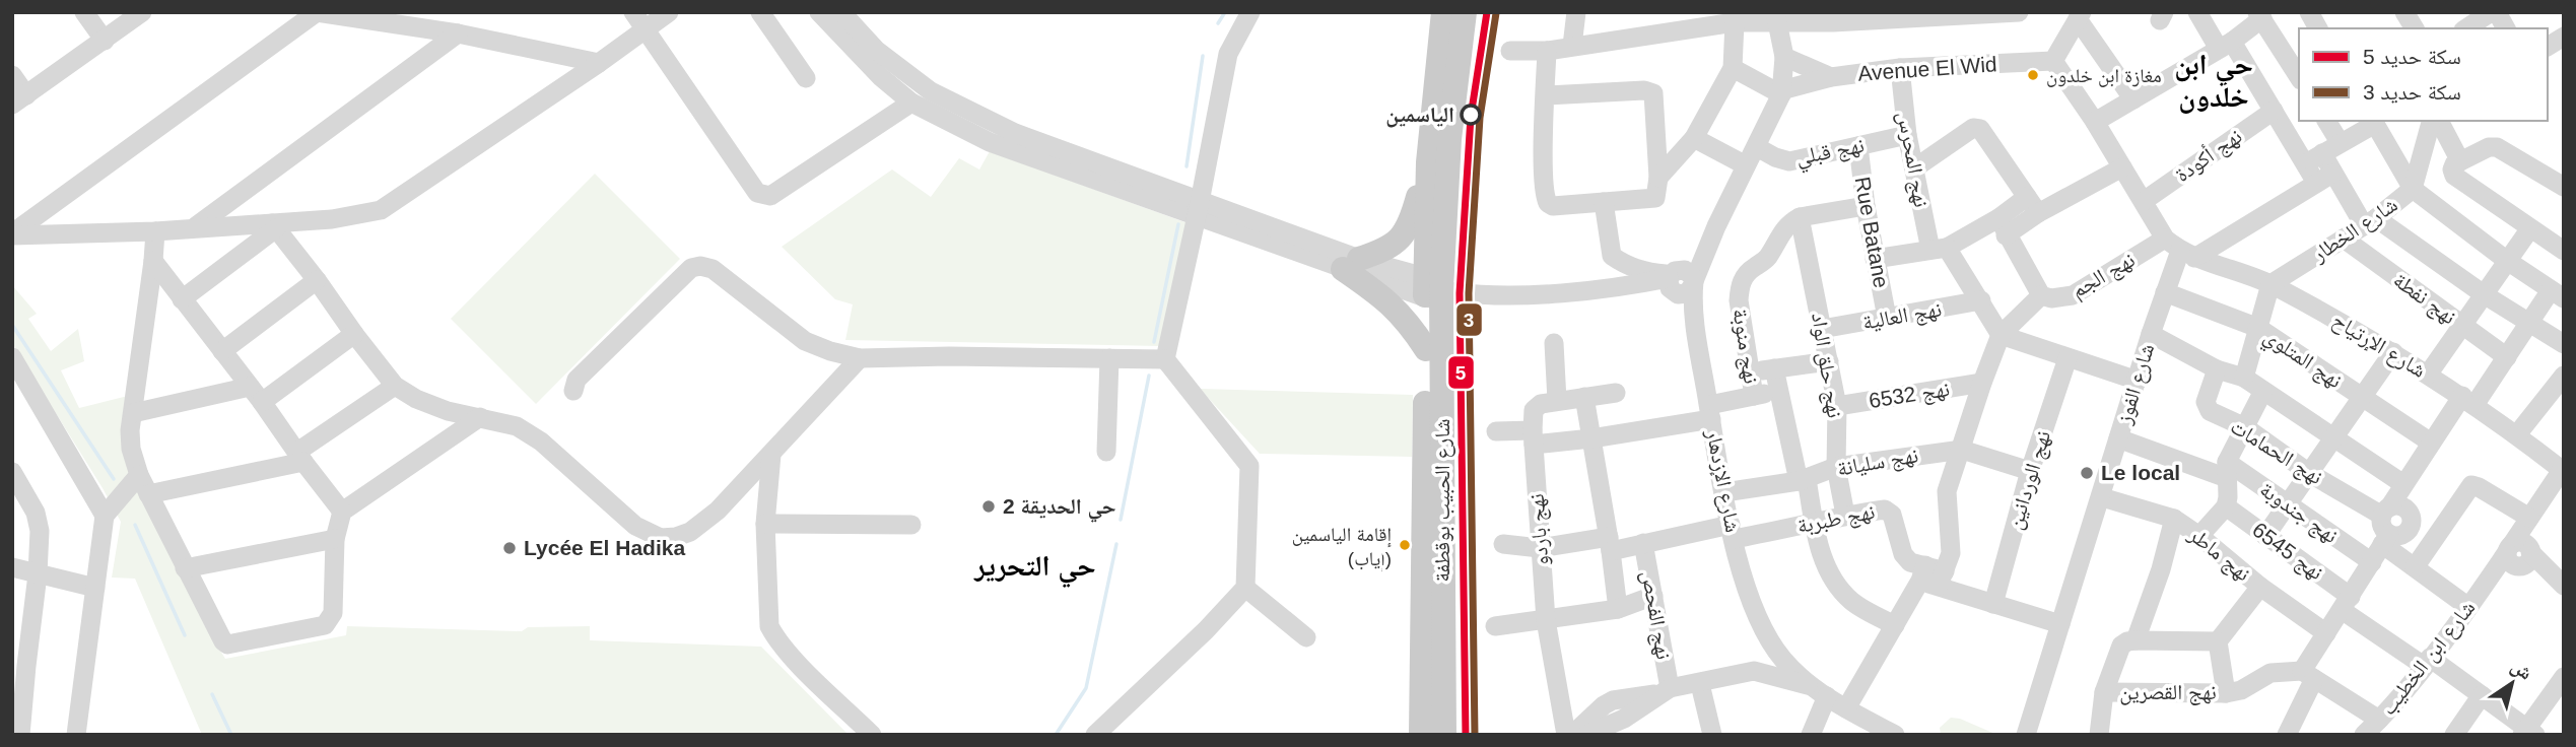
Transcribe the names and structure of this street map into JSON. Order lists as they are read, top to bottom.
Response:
{
  "streets": {
    "main road": ["شارع الحبيب بوقطفة"],
    "street": [
      "Avenue El Wid",
      "نهج قبلي",
      "نهج أكودة",
      "نهج المحرس",
      "شارع الخطار",
      "Rue Batane",
      "نهج الجم",
      "نهج نفطة",
      "نهج العالية",
      "شارع الإرتياح",
      "نهج منوبة",
      "نهج المتلوي",
      "نهج حلق الواد",
      "شارع الفوز",
      "نهج 6532",
      "نهج الحمامات",
      "نهج سليانة",
      "نهج الوردانين",
      "شارع الإزدهار",
      "نهج جندوبة",
      "نهج طبربة",
      "نهج باردو",
      "نهج 6545",
      "نهج ماطر",
      "نهج الفحص",
      "شارع ابن الخطيب",
      "نهج القصرين"
    ]
  },
  "crossings": [
    ["Avenue El Wid", "نهج المحرس"],
    ["نهج قبلي", "نهج المحرس"],
    ["نهج قبلي", "Rue Batane"],
    ["شارع الخطار", "نهج نفطة"],
    ["شارع الخطار", "شارع الإرتياح"],
    ["Rue Batane", "نهج العالية"],
    ["نهج الجم", "شارع الإرتياح"],
    ["نهج الجم", "شارع الفوز"],
    ["نهج العالية", "نهج حلق الواد"],
    ["شارع الإرتياح", "شارع الفوز"],
    ["شارع الإرتياح", "شارع ابن الخطيب"],
    ["نهج منوبة", "نهج حلق الواد"],
    ["نهج منوبة", "نهج سليانة"],
    ["نهج منوبة", "نهج طبربة"],
    ["نهج المتلوي", "شارع الفوز"],
    ["نهج حلق الواد", "نهج 6532"],
    ["نهج حلق الواد", "نهج سليانة"],
    ["نهج حلق الواد", "نهج طبربة"],
    ["شارع الفوز", "نهج جندوبة"],
    ["شارع الفوز", "نهج طبربة"],
    ["شارع الفوز", "نهج ماطر"],
    ["نهج سليانة", "نهج الوردانين"],
    ["نهج سليانة", "شارع الإزدهار"],
    ["نهج الوردانين", "نهج طبربة"],
    ["شارع الإزدهار", "نهج طبربة"],
    ["نهج طبربة", "نهج باردو"],
    ["نهج طبربة", "نهج الفحص"],
    ["نهج 6545", "شارع ابن الخطيب"]
  ],
  "districts": ["حي ابن خلدون", "حي التحرير"],
  "places": [
    "مغازة ابن خلدون",
    "الياسمين",
    "Le local",
    "حي الحديقة 2",
    "إقامة الياسمين (إياب)",
    "Lycée El Hadika"
  ],
  "lines": ["rail line 5", "rail line 3"],
  "legend": ["سكة حديد 5", "سكة حديد 3"],
  "north": "top right"
}
